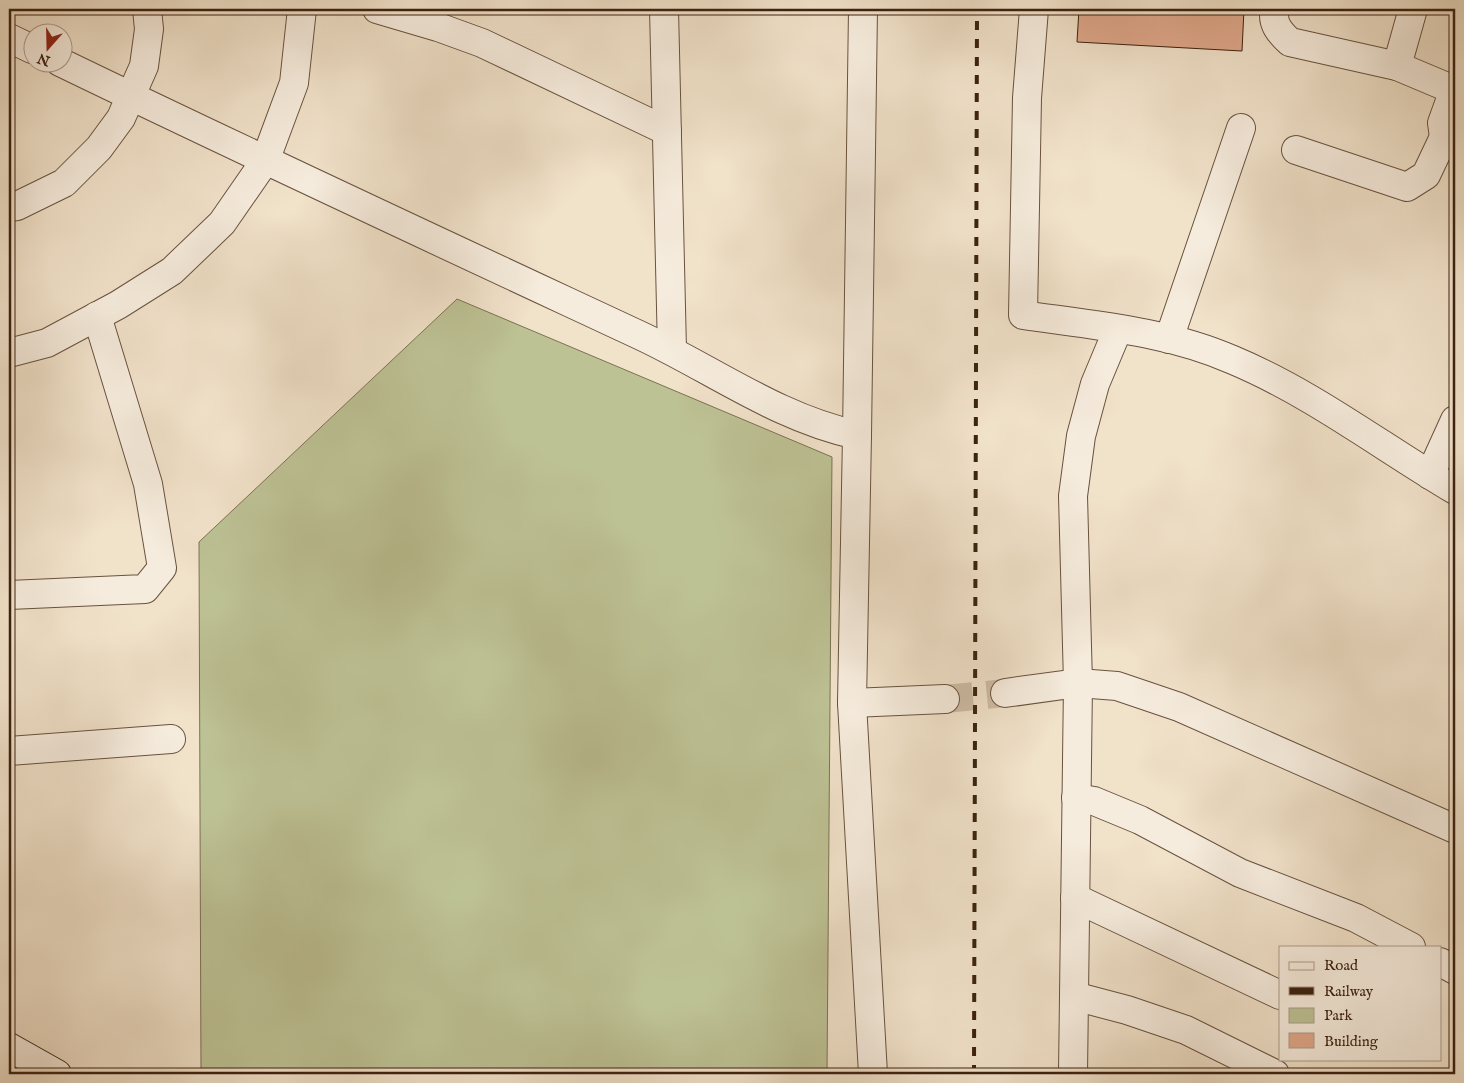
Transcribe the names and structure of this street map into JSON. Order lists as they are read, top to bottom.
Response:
{
  "legend": [
    "Road",
    "Railway",
    "Park",
    "Building"
  ],
  "north": "bottom"
}
